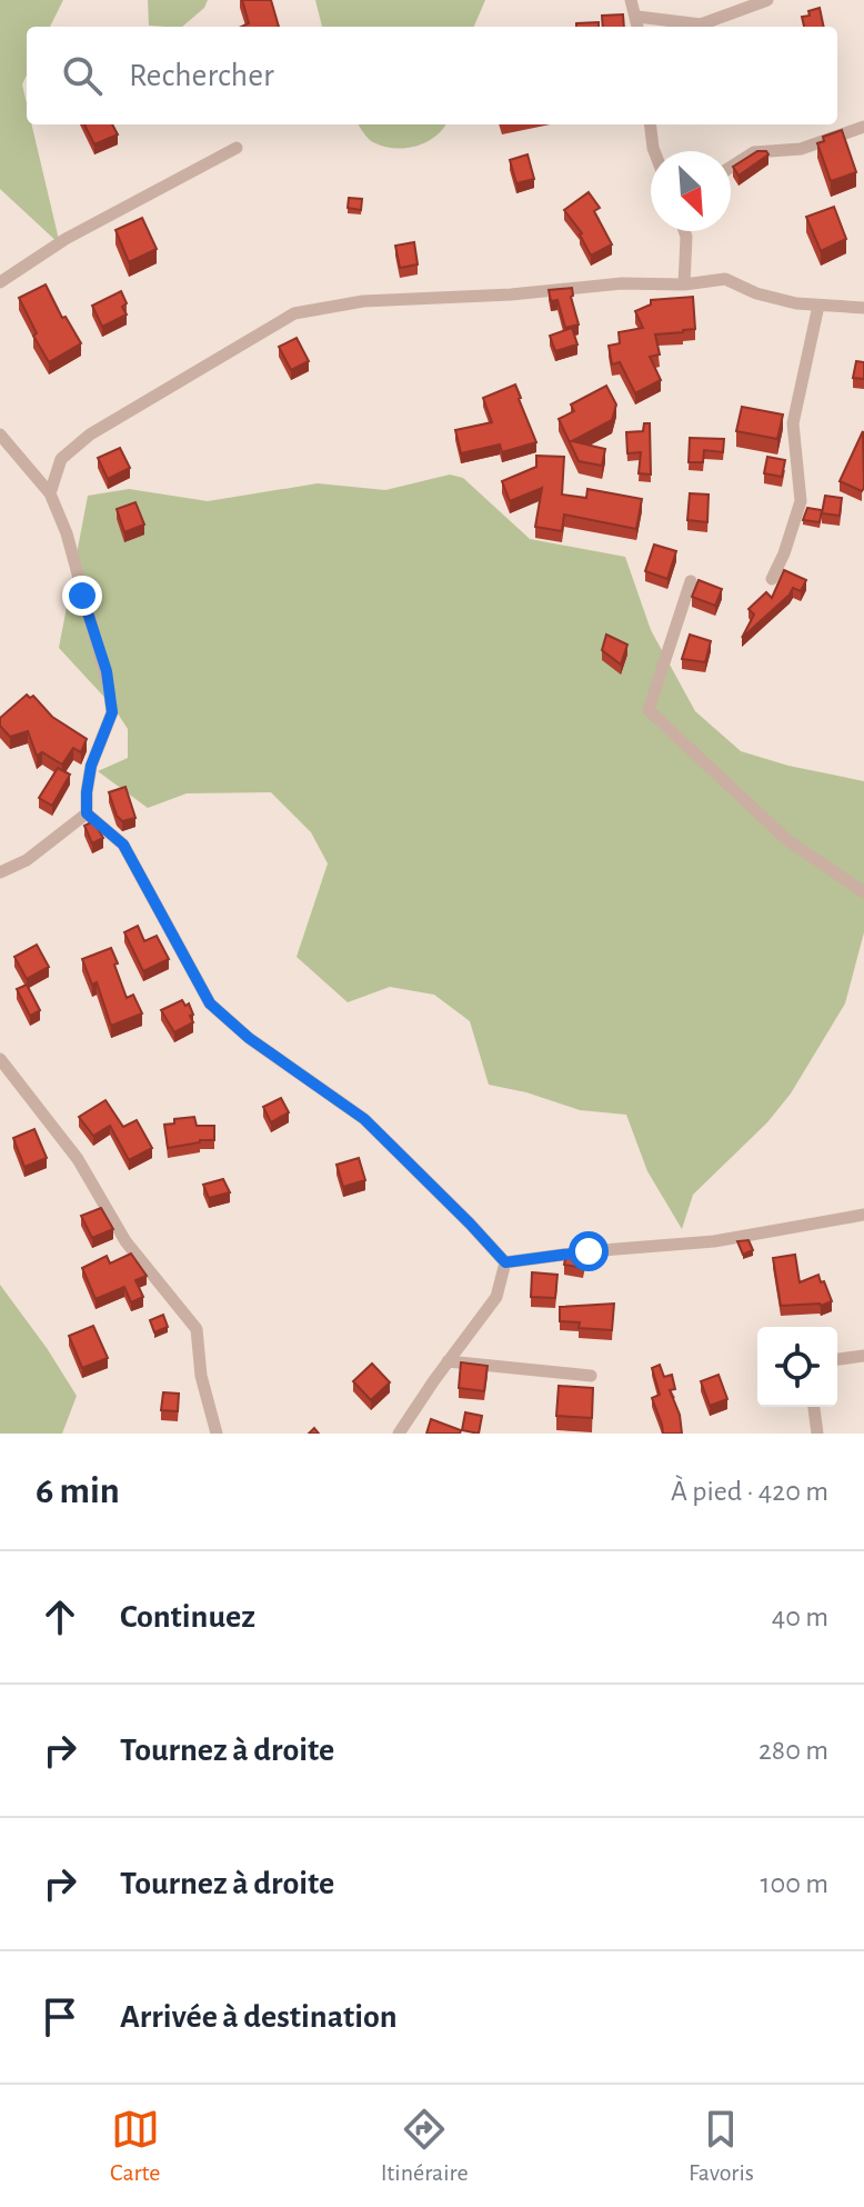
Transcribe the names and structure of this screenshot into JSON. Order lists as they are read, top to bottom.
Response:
{
  "north": "bottom right",
  "page": {
    "search": "Rechercher",
    "heading": ["6 min", "À pied · 420 m"],
    "list": [
      ["Continuez", "40 m"],
      ["Tournez à droite", "280 m"],
      ["Tournez à droite", "100 m"],
      "Arrivée à destination"
    ],
    "nav": ["Carte", "Itinéraire", "Favoris"]
  }
}
